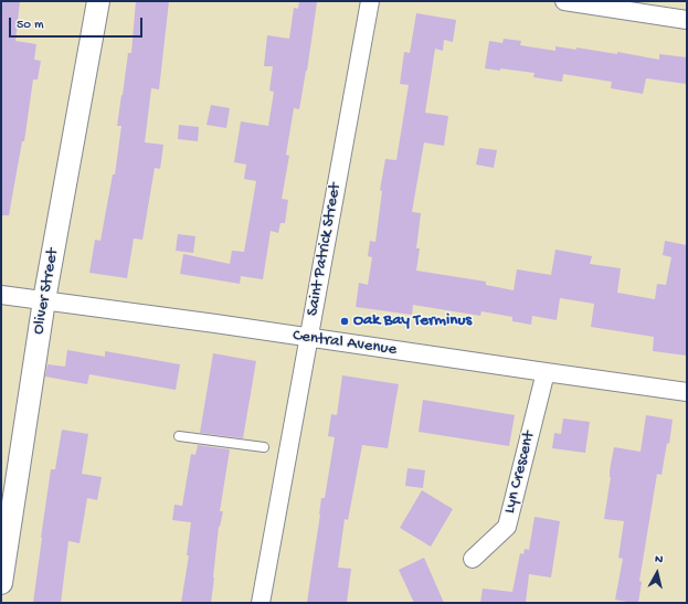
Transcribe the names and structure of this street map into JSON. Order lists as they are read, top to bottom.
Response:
{
  "streets": {
    "street": [
      "Saint Patrick Street",
      "Oliver Street",
      "Central Avenue",
      "Lyn Crescent"
    ]
  },
  "crossings": [
    ["Saint Patrick Street", "Central Avenue"],
    ["Oliver Street", "Central Avenue"],
    ["Central Avenue", "Lyn Crescent"]
  ],
  "places": ["Oak Bay Terminus"],
  "scale_bar": "50 m",
  "north": "top"
}
